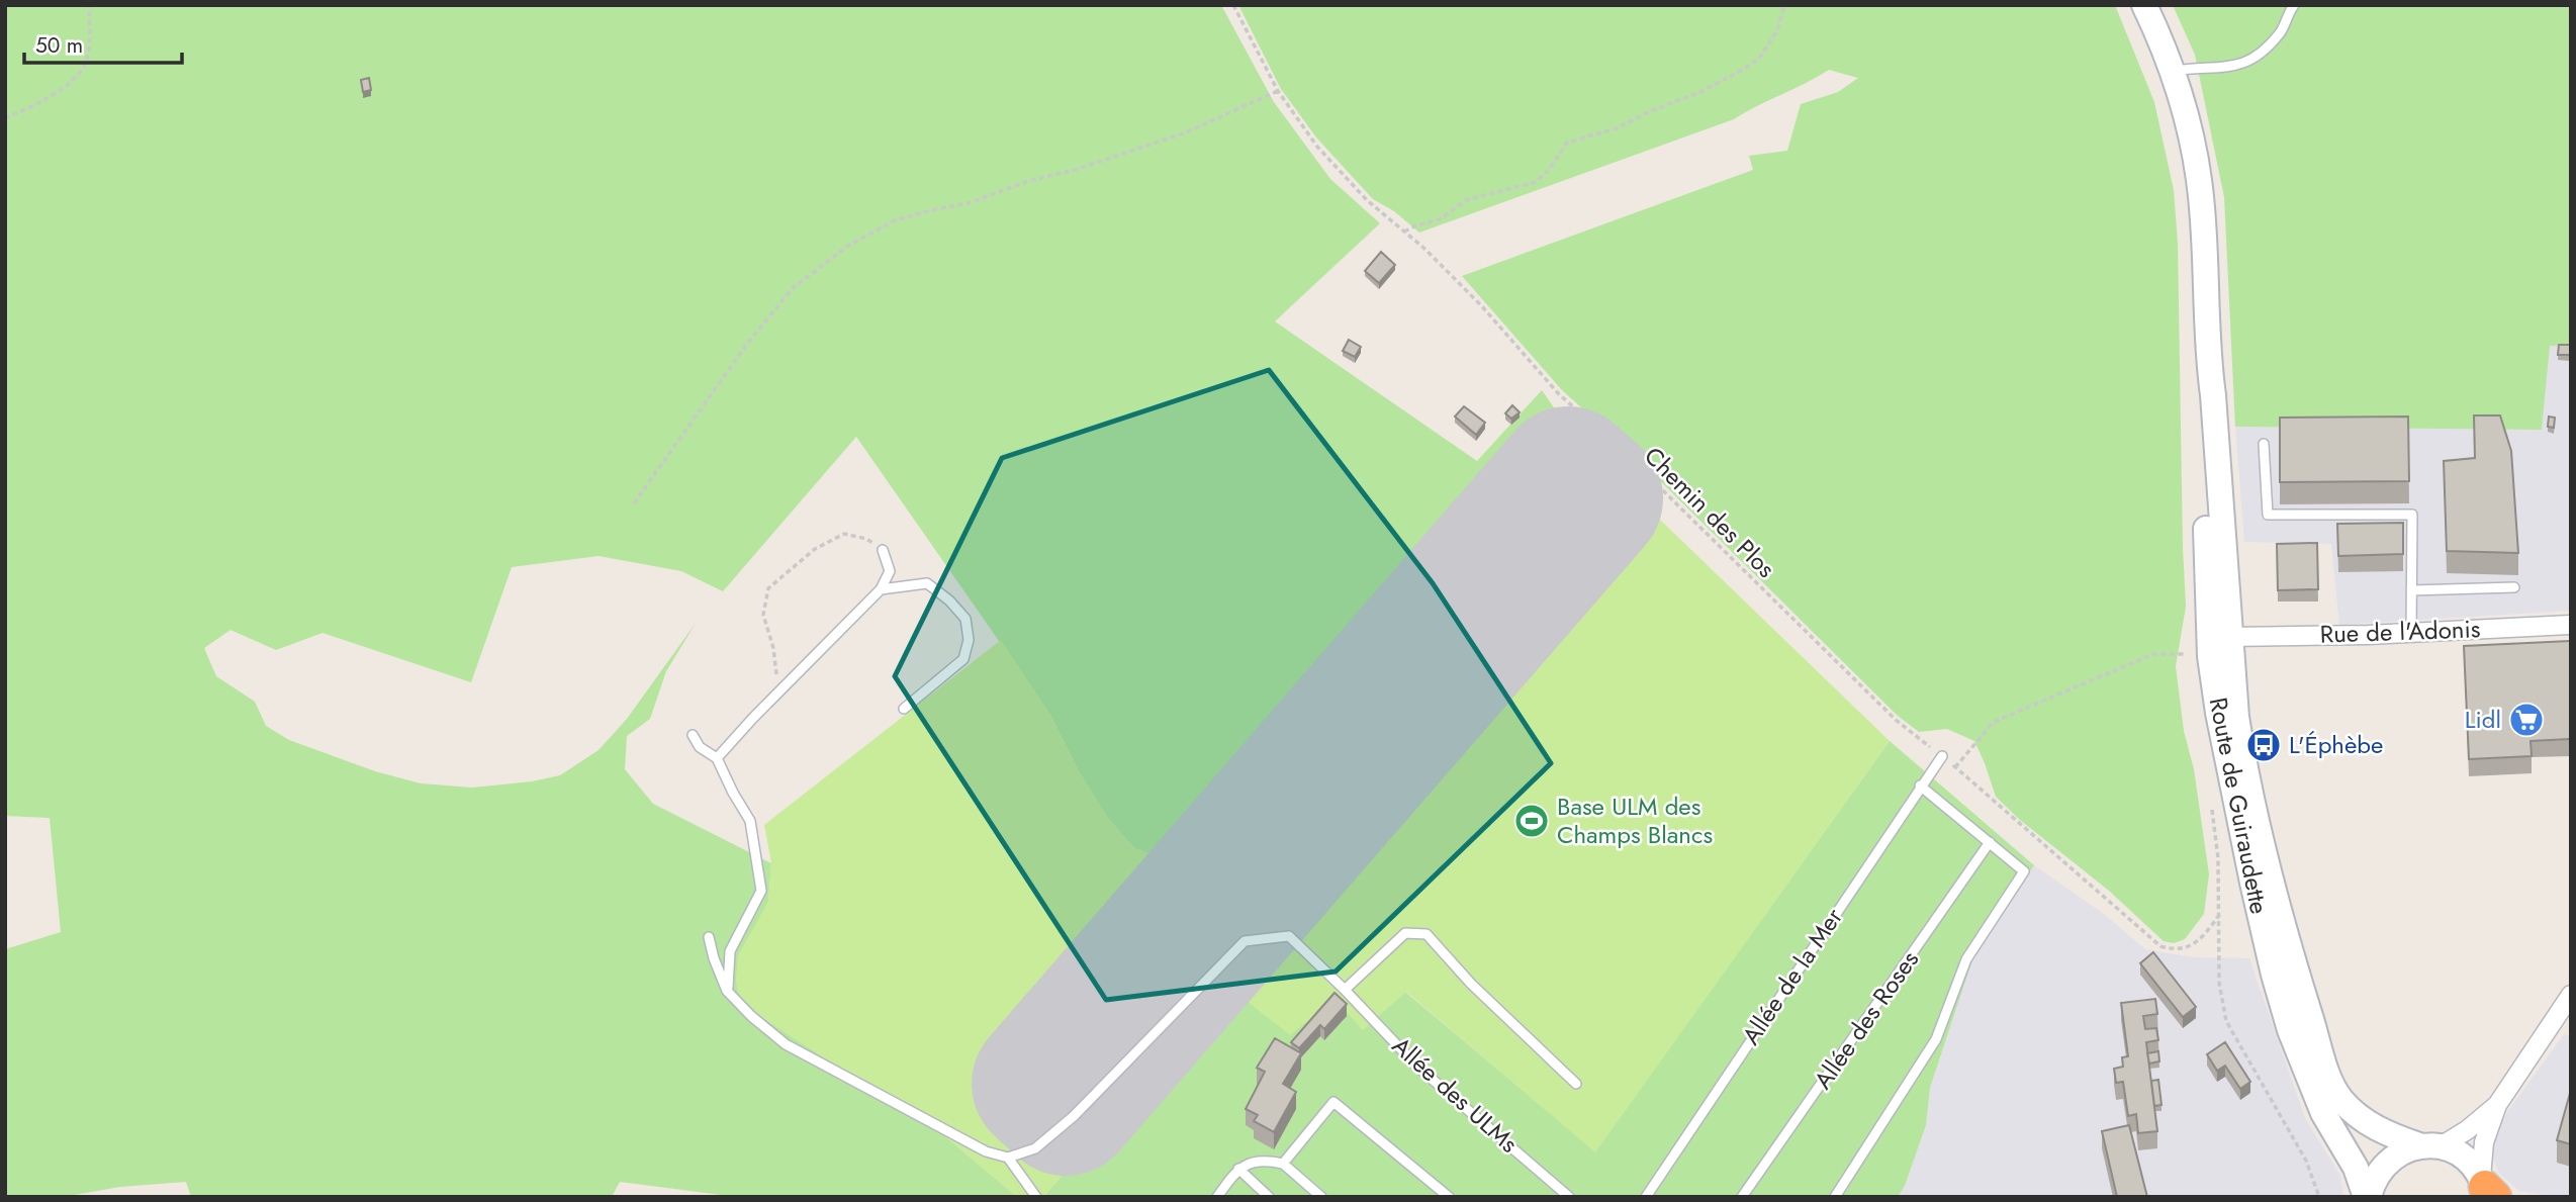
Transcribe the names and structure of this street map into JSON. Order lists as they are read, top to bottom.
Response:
{
  "streets": {
    "street": ["Rue de l'Adonis", "Route de Guiraudette"],
    "lane": ["Allée de la Mer", "Allée des Roses", "Allée des ULMs"],
    "path": ["Chemin des Plos"]
  },
  "crossings": [
    ["Chemin des Plos", "Allée de la Mer"],
    ["Rue de l'Adonis", "Route de Guiraudette"]
  ],
  "places": {
    "supermarket": ["Lidl"],
    "bus stop": ["L'Éphèbe"],
    "sports": ["Base ULM des Champs Blancs"]
  },
  "scale_bar": "50 m"
}
